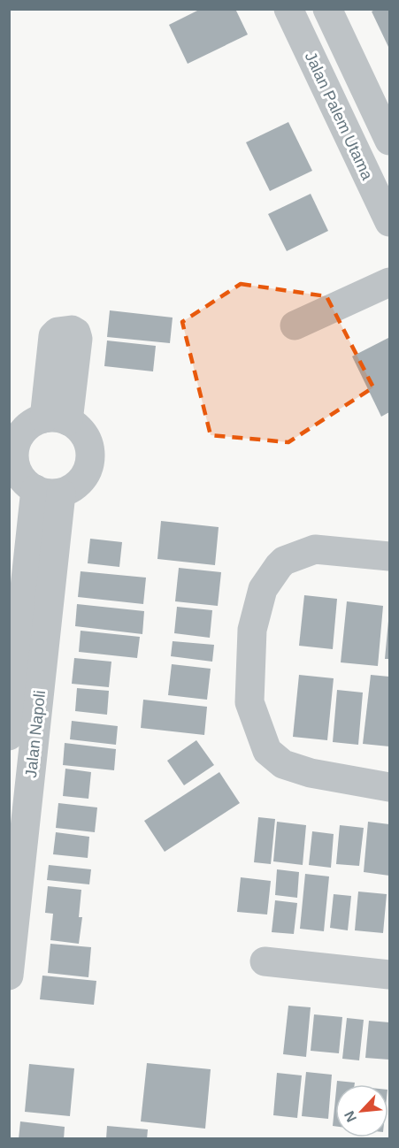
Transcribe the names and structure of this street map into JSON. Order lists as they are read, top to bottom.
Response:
{
  "streets": {
    "street": ["Jalan Palem Utama", "Jalan Napoli"]
  },
  "north": "bottom left"
}
